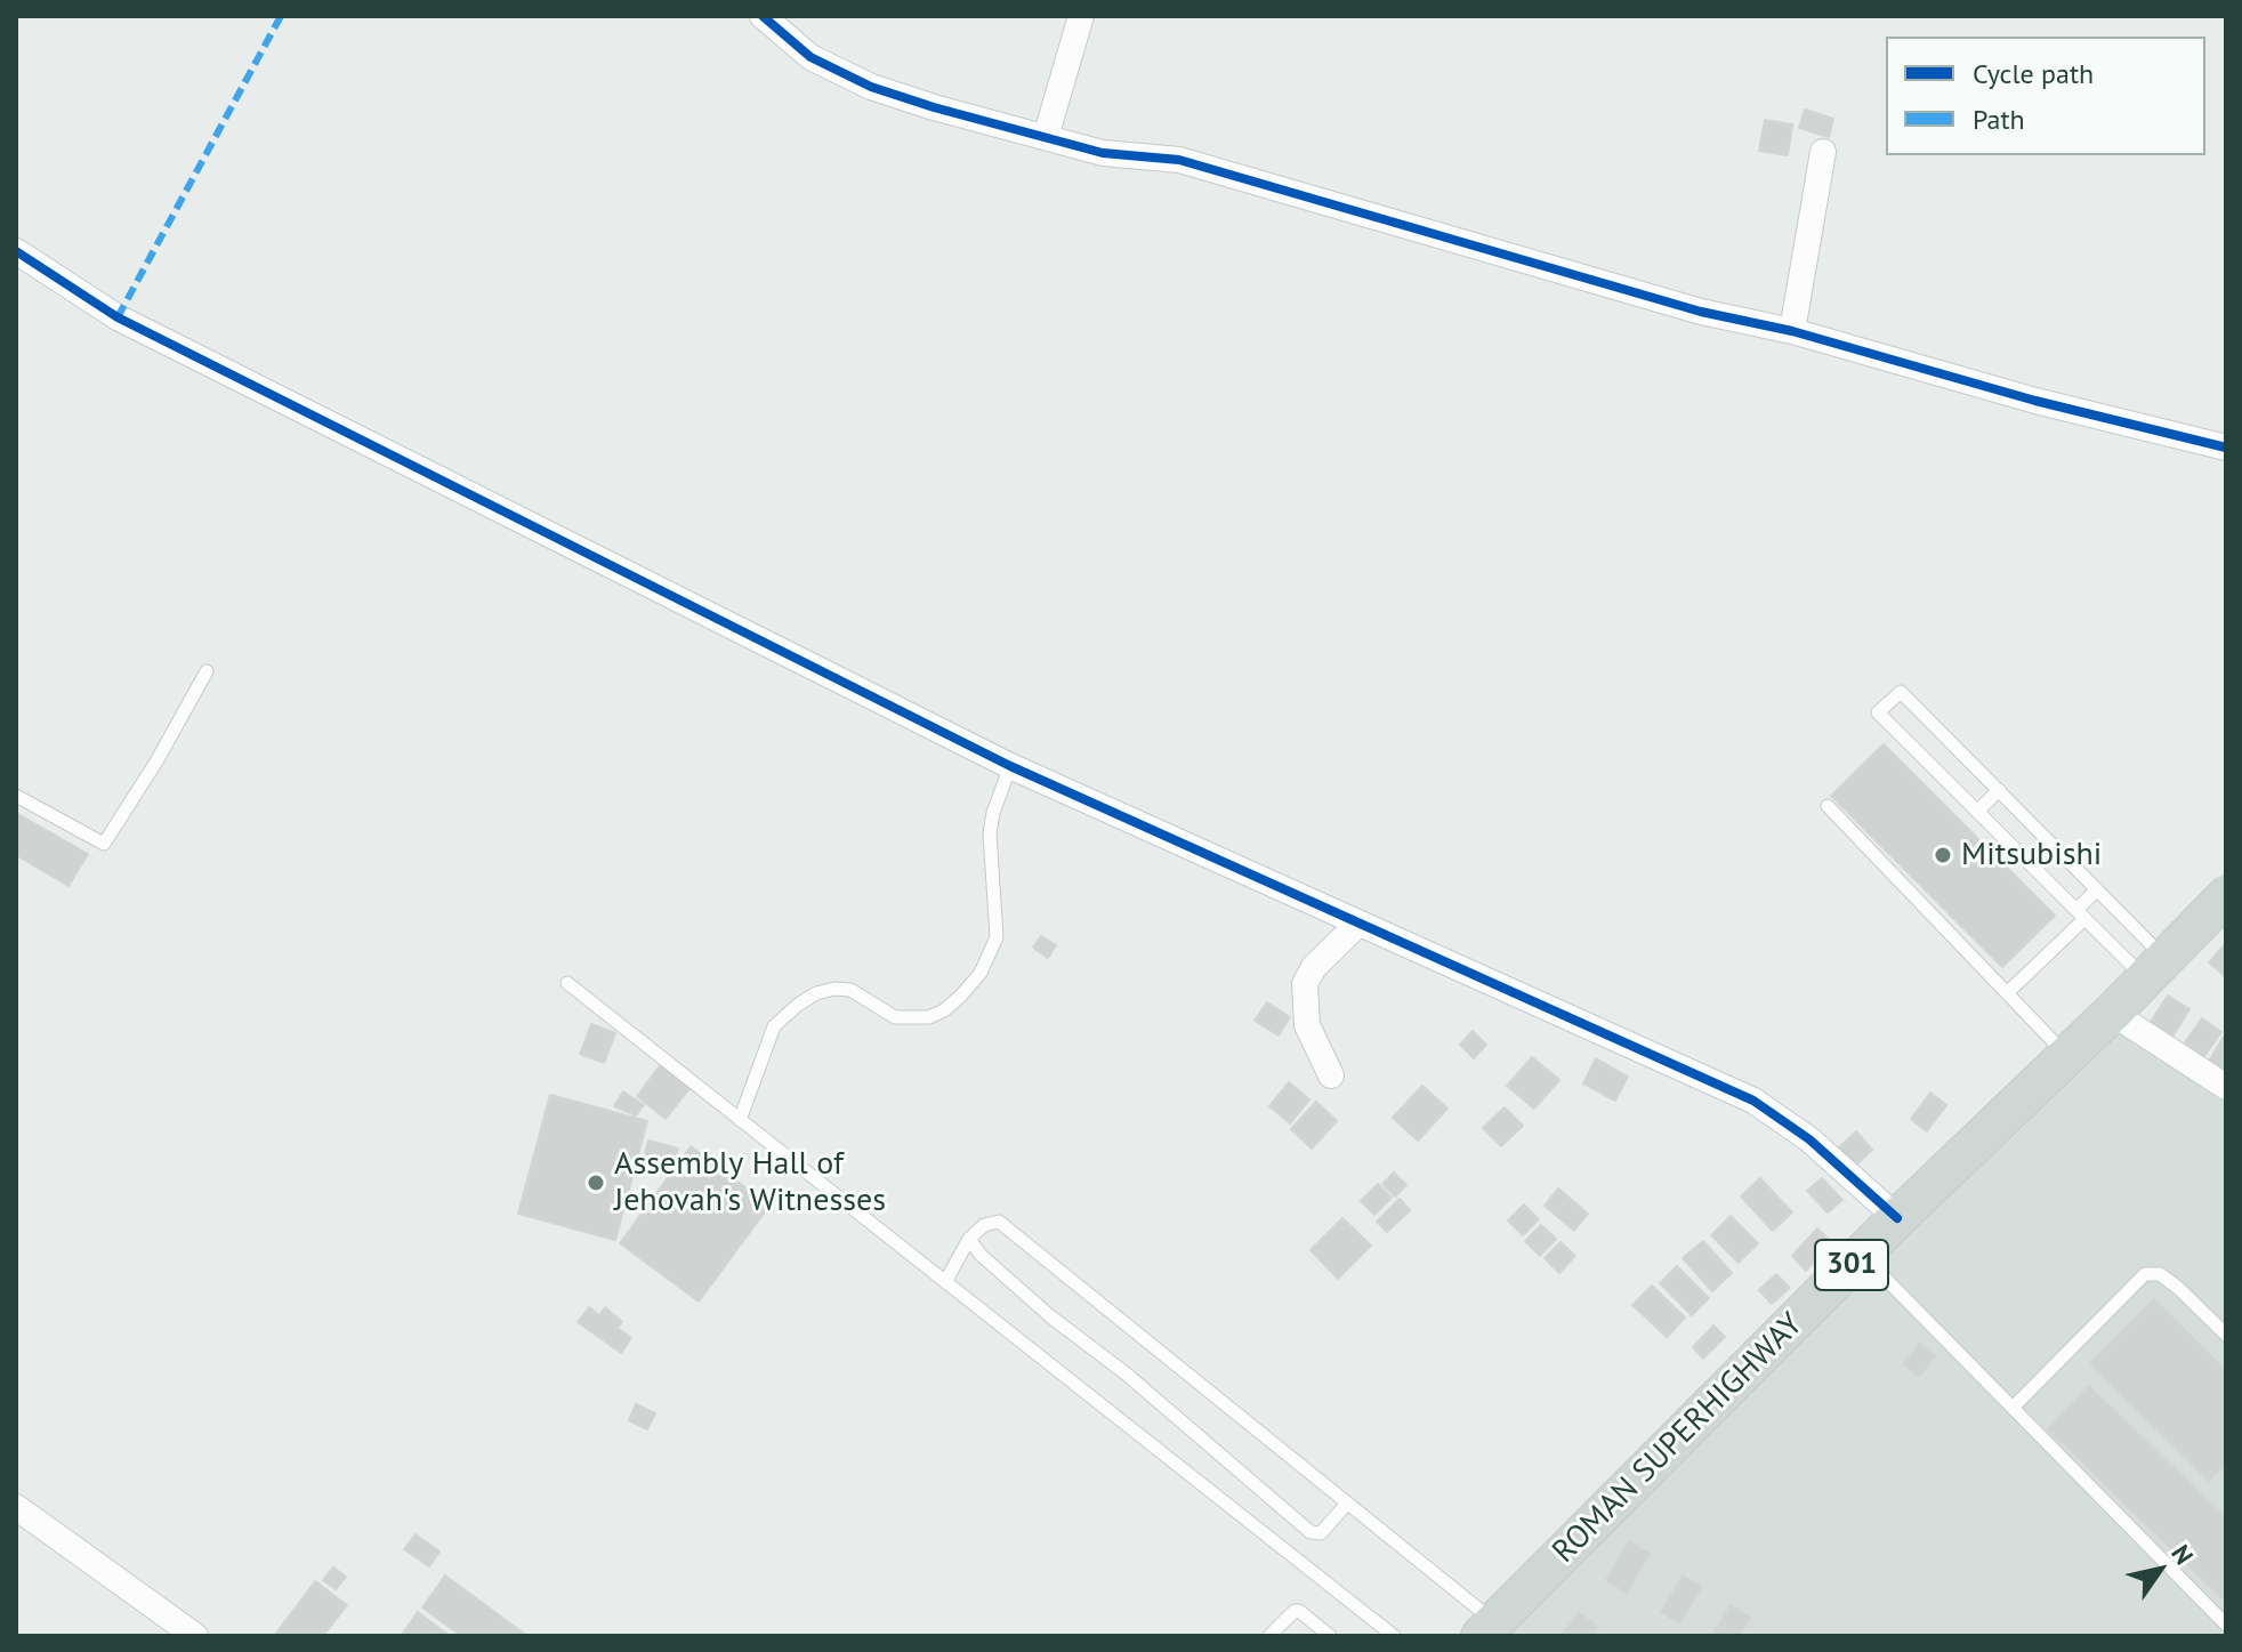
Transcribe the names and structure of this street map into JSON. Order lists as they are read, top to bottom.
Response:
{
  "streets": {
    "main road": ["301", "ROMAN SUPERHIGHWAY"]
  },
  "places": ["Mitsubishi", "Assembly Hall of Jehovah's Witnesses"],
  "legend": ["Cycle path", "Path"],
  "north": "top right"
}
